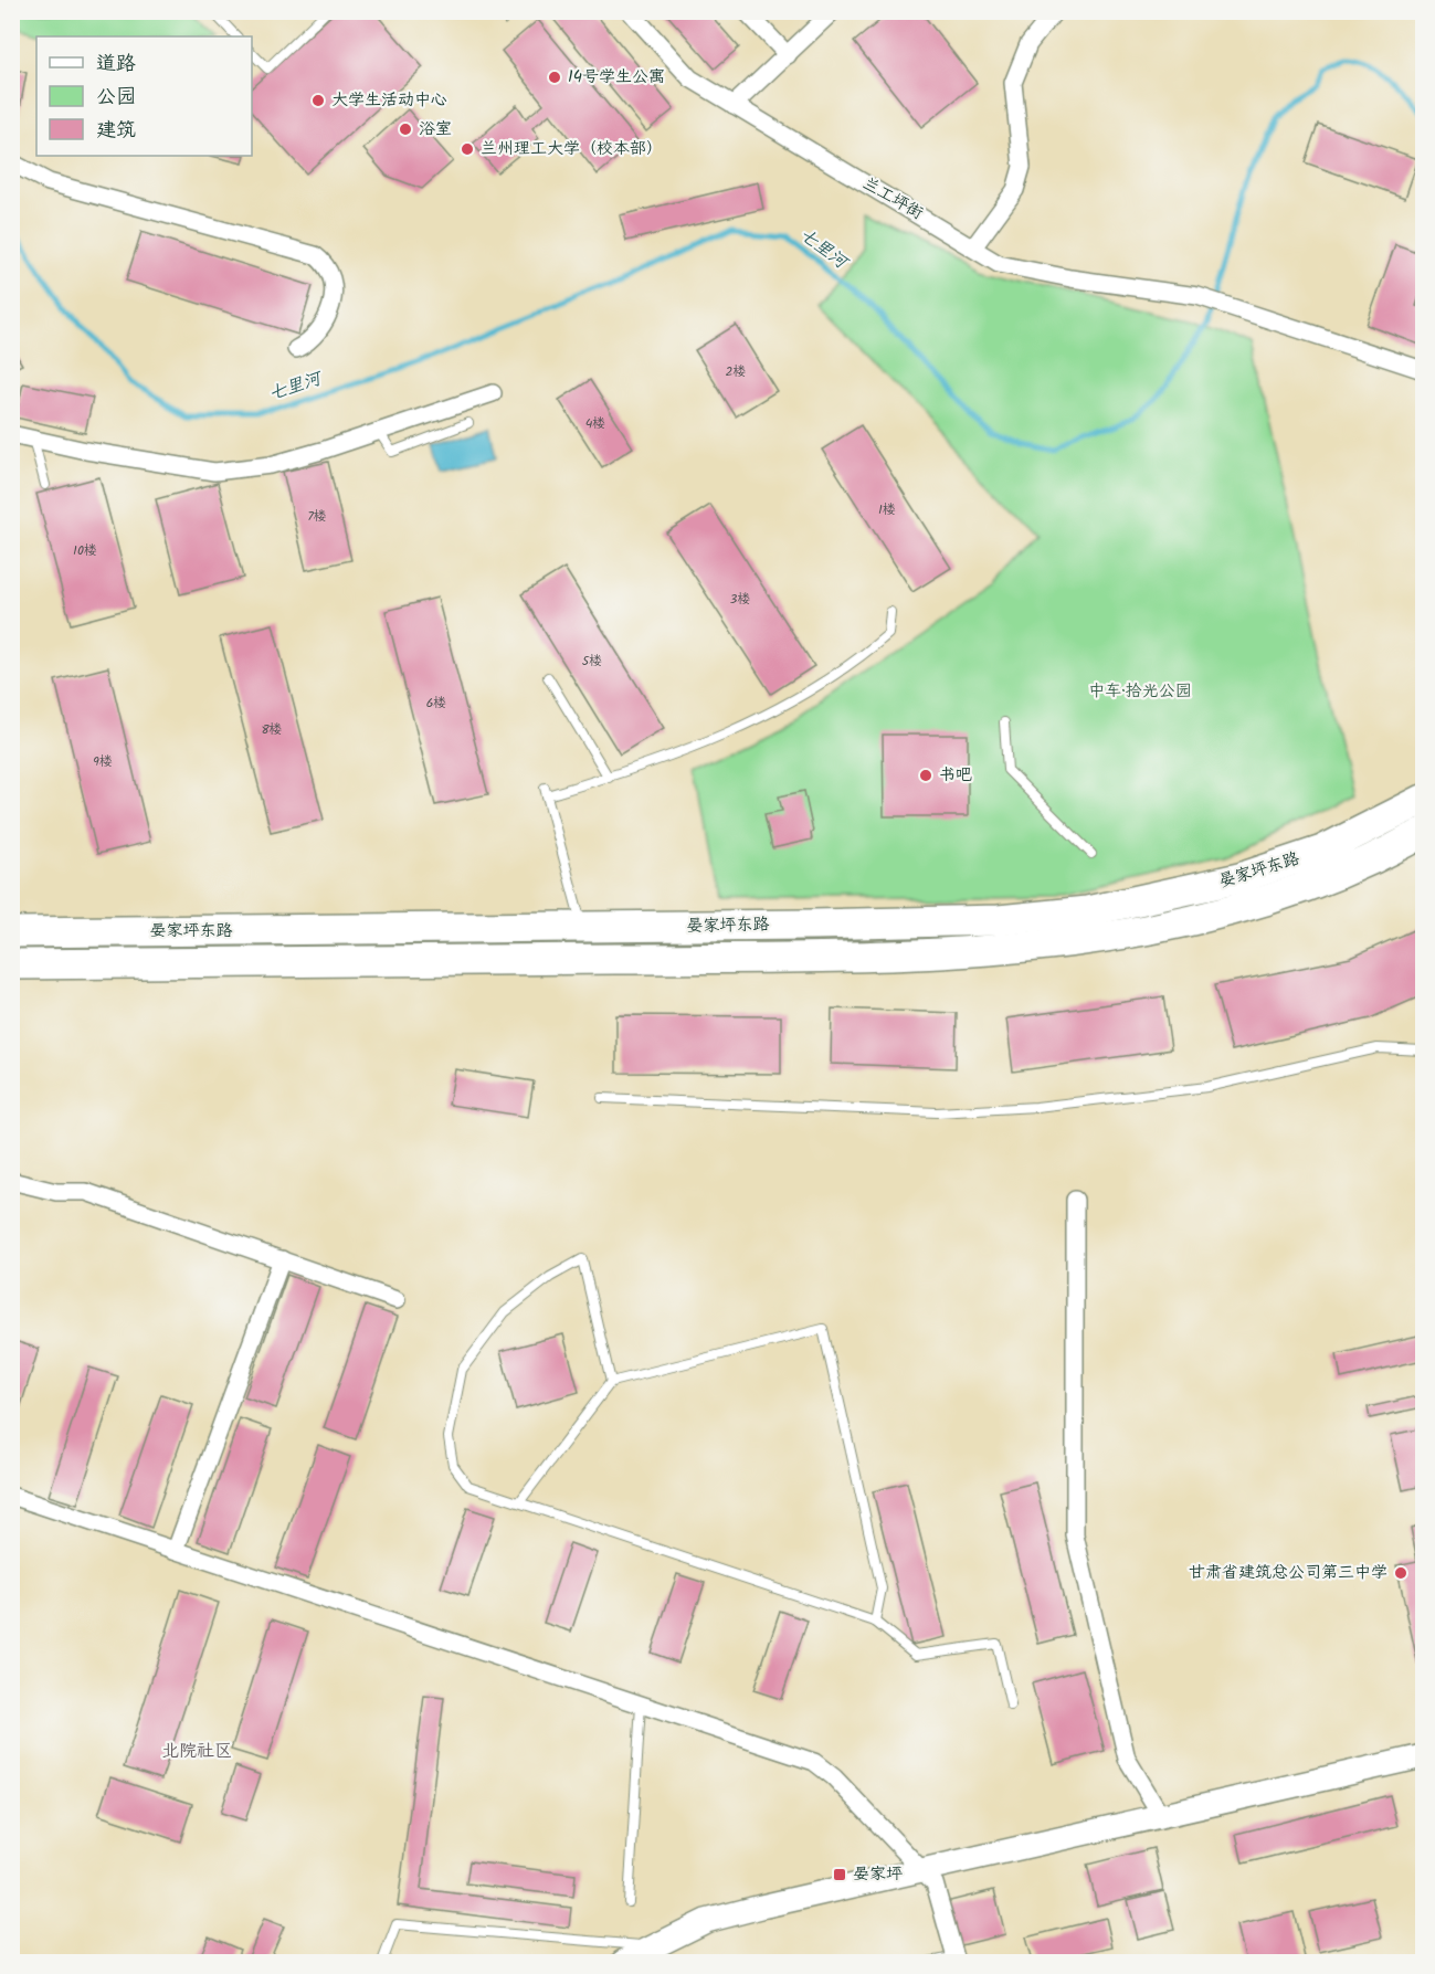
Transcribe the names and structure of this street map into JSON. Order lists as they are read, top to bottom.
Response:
{
  "streets": {
    "highway": ["晏家坪东路"],
    "street": ["兰工坪街"]
  },
  "districts": ["北院社区"],
  "water": ["七里河"],
  "parks": ["中车·拾光公园"],
  "places": {
    "other": [
      "14号学生公寓",
      "大学生活动中心",
      "浴室",
      "兰州理工大学（校本部）",
      "书吧",
      "甘肃省建筑总公司第三中学"
    ],
    "transit": ["晏家坪"]
  },
  "house_numbers": [
    "2楼",
    "4楼",
    "1楼",
    "7楼",
    "10楼",
    "3楼",
    "5楼",
    "6楼",
    "8楼",
    "9楼"
  ],
  "legend": ["道路", "公园", "建筑"]
}
